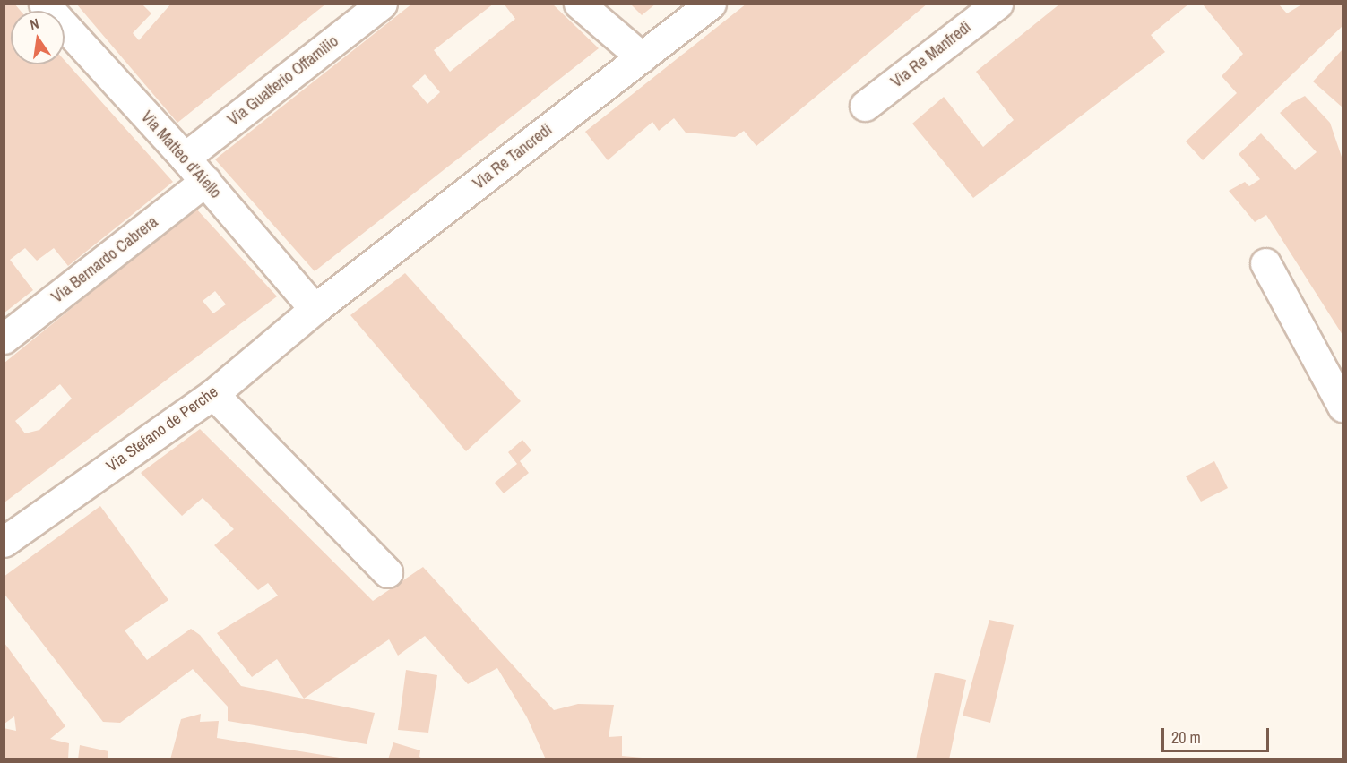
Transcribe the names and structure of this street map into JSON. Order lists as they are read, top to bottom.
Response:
{
  "streets": {
    "street": [
      "Via Re Manfredi",
      "Via Gualterio Offamilio",
      "Via Matteo d'Aiello",
      "Via Re Tancredi",
      "Via Bernardo Cabrera",
      "Via Stefano de Perche"
    ]
  },
  "crossings": [
    ["Via Gualterio Offamilio", "Via Matteo d'Aiello"],
    ["Via Matteo d'Aiello", "Via Re Tancredi"],
    ["Via Matteo d'Aiello", "Via Bernardo Cabrera"],
    ["Via Matteo d'Aiello", "Via Stefano de Perche"],
    ["Via Re Tancredi", "Via Stefano de Perche"]
  ],
  "scale_bar": "20 m",
  "north": "top"
}
